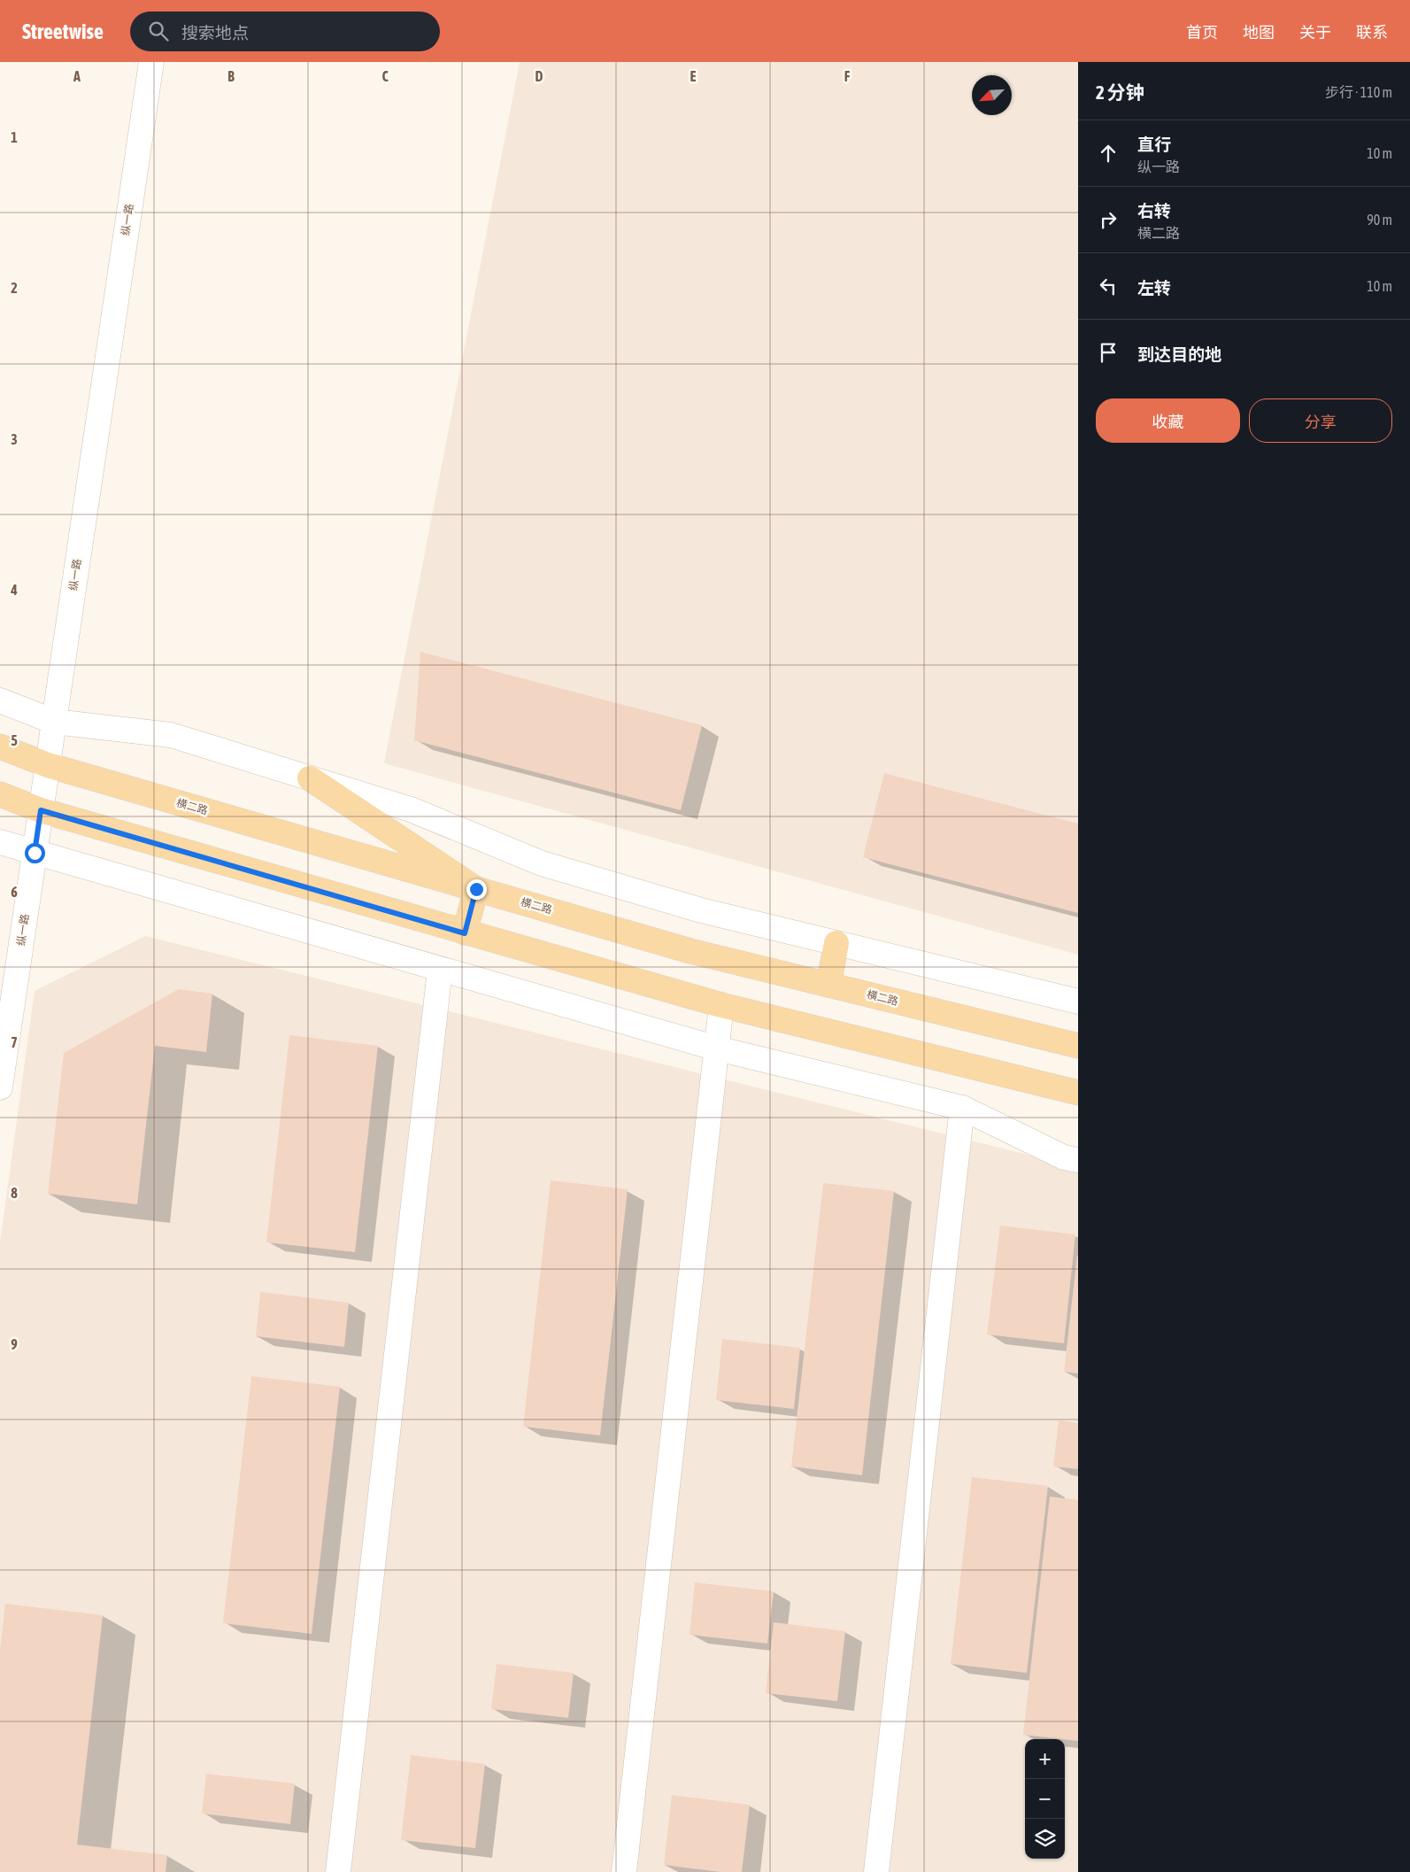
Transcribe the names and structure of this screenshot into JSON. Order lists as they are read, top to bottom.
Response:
{
  "streets": {
    "main road": ["横二路"],
    "street": ["纵一路"]
  },
  "crossings": [
    ["纵一路", "横二路"]
  ],
  "north": "bottom left",
  "page": {
    "header": "Streetwise",
    "search": "搜索地点",
    "nav": [
      "首页",
      "地图",
      "关于",
      "联系"
    ],
    "heading": ["2 分钟", "步行 · 110 m"],
    "list": [
      ["直行", "纵一路", "10 m"],
      ["右转", "横二路", "90 m"],
      ["左转", "10 m"],
      "到达目的地"
    ],
    "buttons": ["收藏", "分享"],
    "map_buttons": ["+", "−"]
  },
  "grid": {
    "columns": [
      "A",
      "B",
      "C",
      "D",
      "E",
      "F"
    ],
    "rows": [
      "1",
      "2",
      "3",
      "4",
      "5",
      "6",
      "7",
      "8",
      "9"
    ]
  }
}
